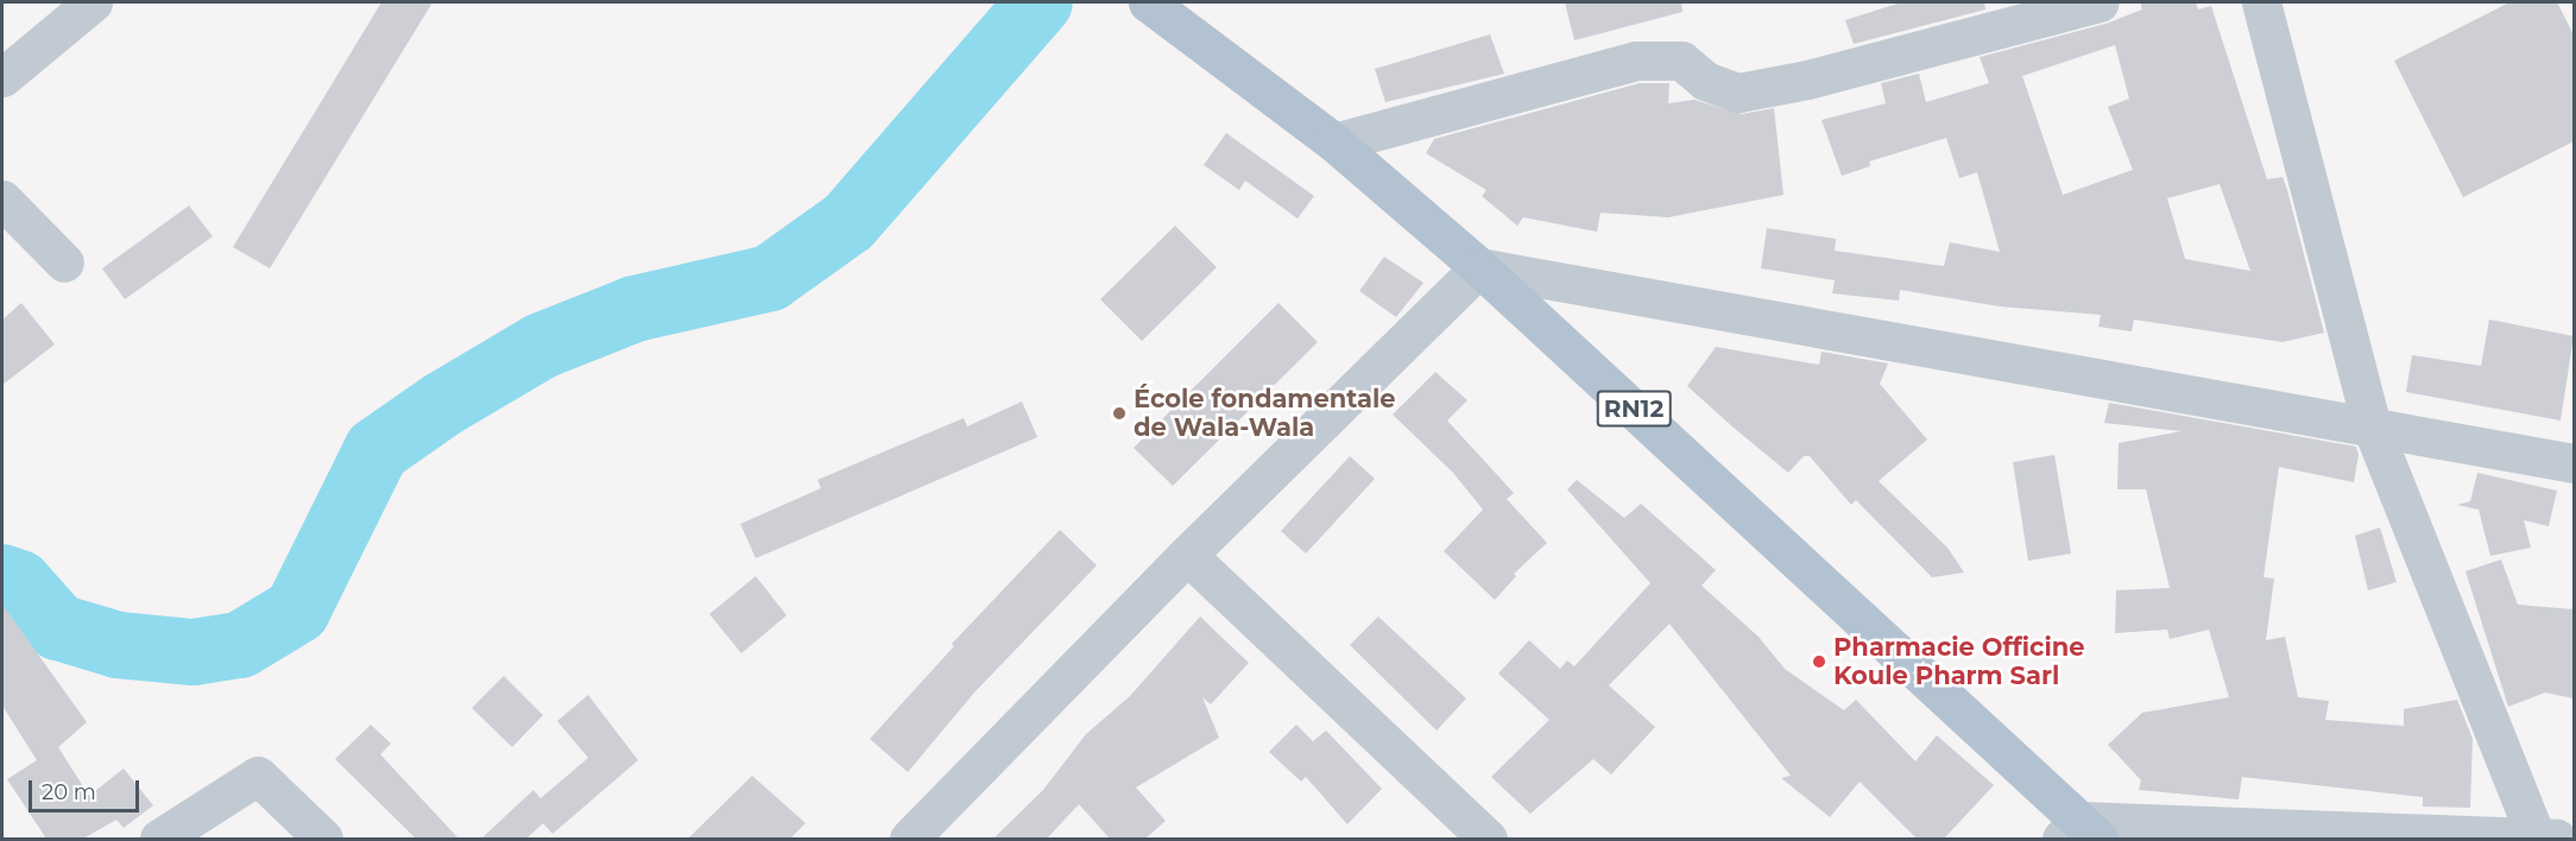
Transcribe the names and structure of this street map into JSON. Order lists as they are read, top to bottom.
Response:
{
  "streets": {
    "main road": ["RN12"]
  },
  "places": ["École fondamentale de Wala-Wala", "Pharmacie Officine Koule Pharm Sarl"],
  "scale_bar": "20 m"
}
